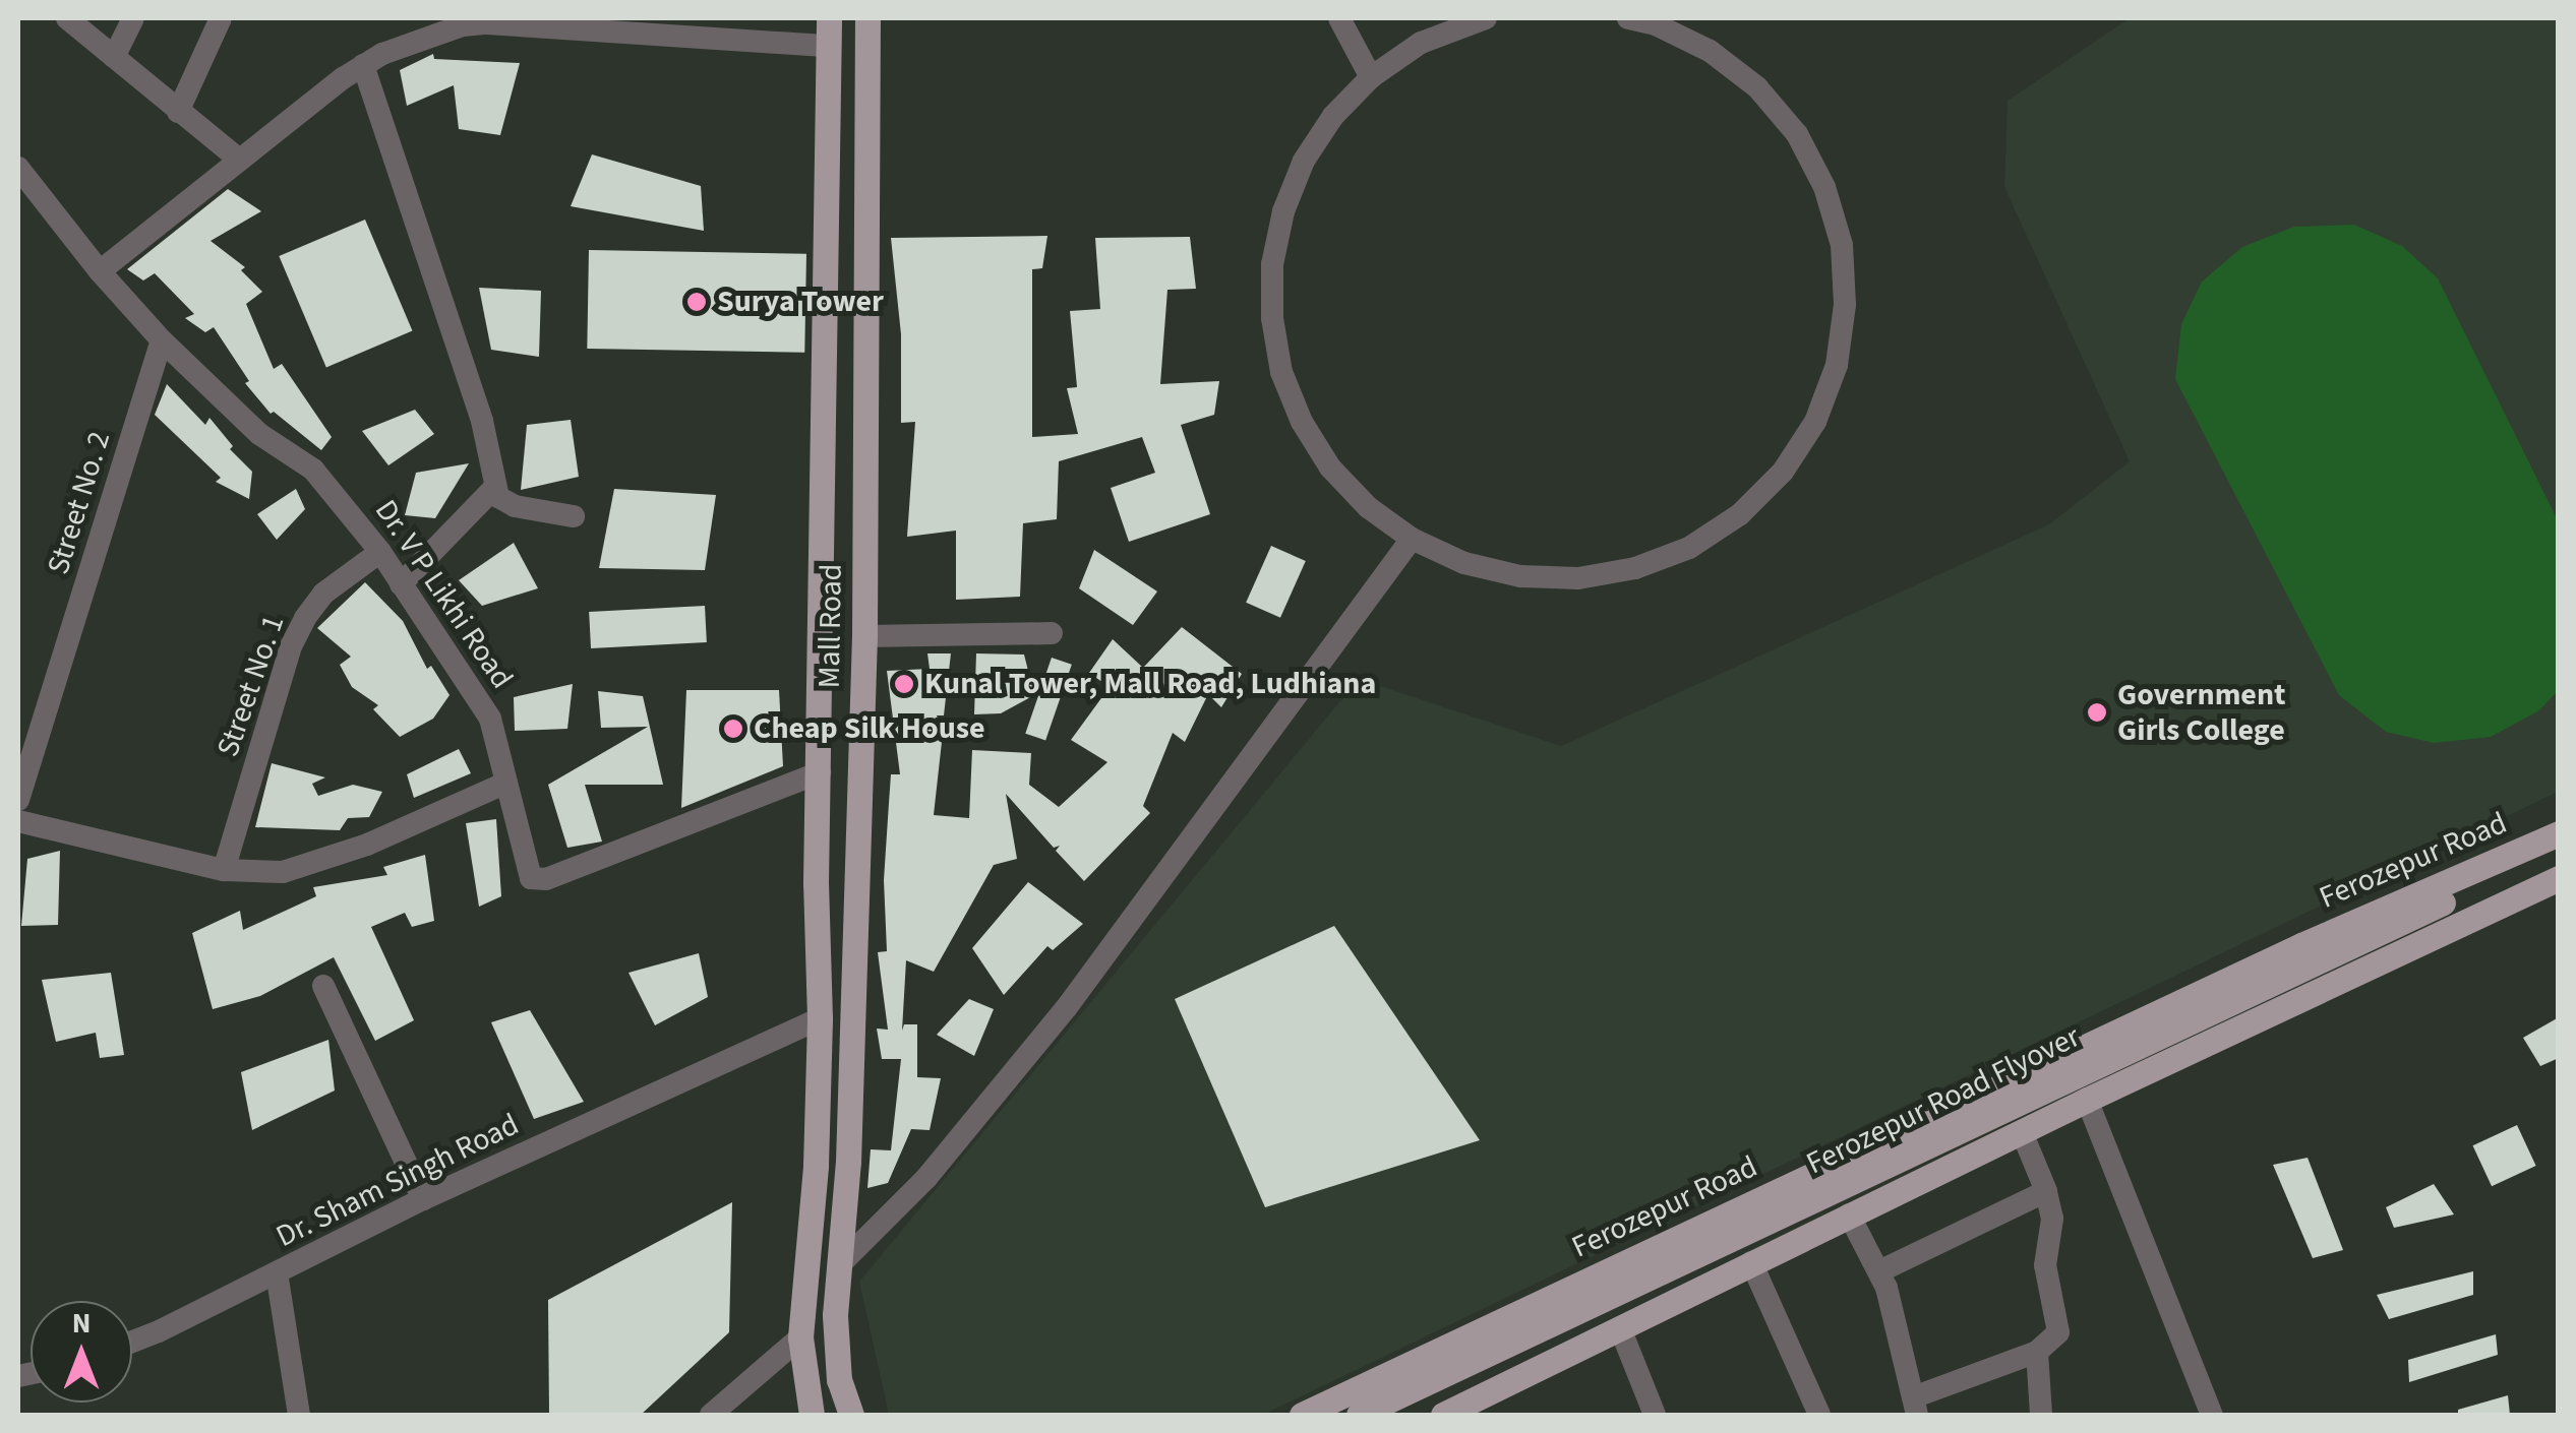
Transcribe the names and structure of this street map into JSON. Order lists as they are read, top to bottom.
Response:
{
  "streets": {
    "main road": ["Mall Road", "Ferozepur Road", "Ferozepur Road Flyover"],
    "street": [
      "Street No. 2",
      "Dr. V P Likhi Road",
      "Street No. 1",
      "Dr. Sham Singh Road"
    ]
  },
  "crossings": [
    ["Street No. 2", "Dr. V P Likhi Road"],
    ["Dr. V P Likhi Road", "Mall Road"],
    ["Dr. V P Likhi Road", "Street No. 1"],
    ["Mall Road", "Dr. Sham Singh Road"]
  ],
  "places": [
    "Surya Tower",
    "Kunal Tower, Mall Road, Ludhiana",
    "Government Girls College",
    "Cheap Silk House"
  ],
  "north": "top"
}
